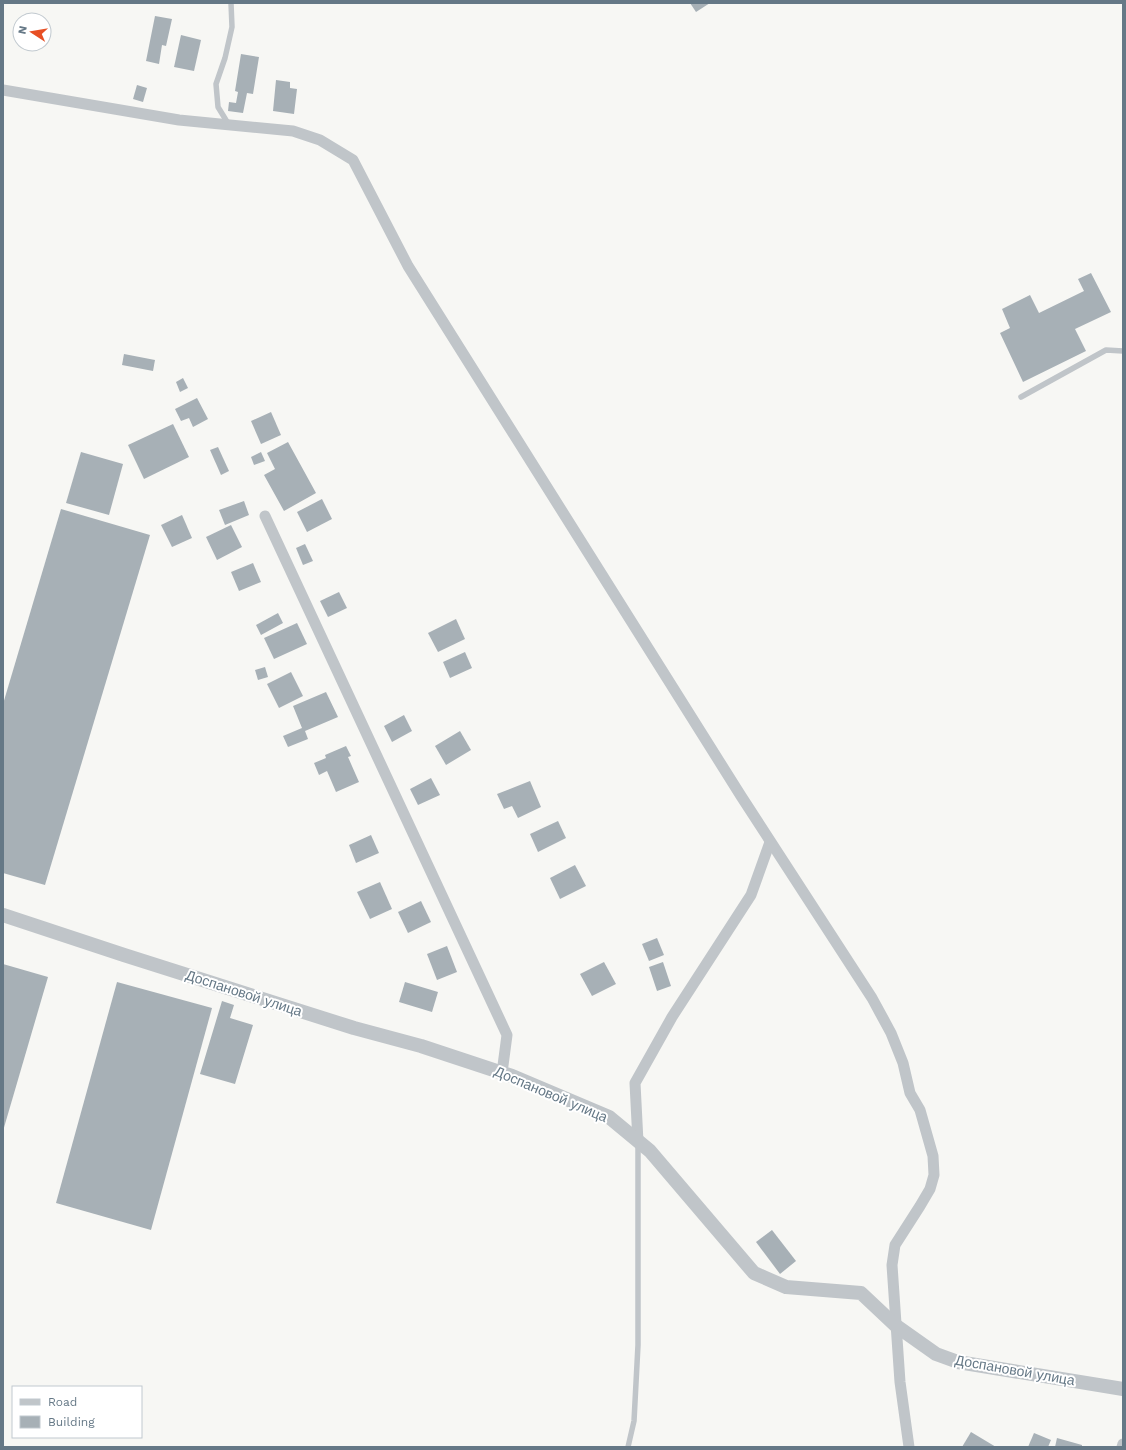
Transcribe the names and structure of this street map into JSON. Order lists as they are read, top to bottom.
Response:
{
  "streets": {
    "street": ["Доспановой улица"]
  },
  "legend": ["Road", "Building"],
  "north": "left"
}
